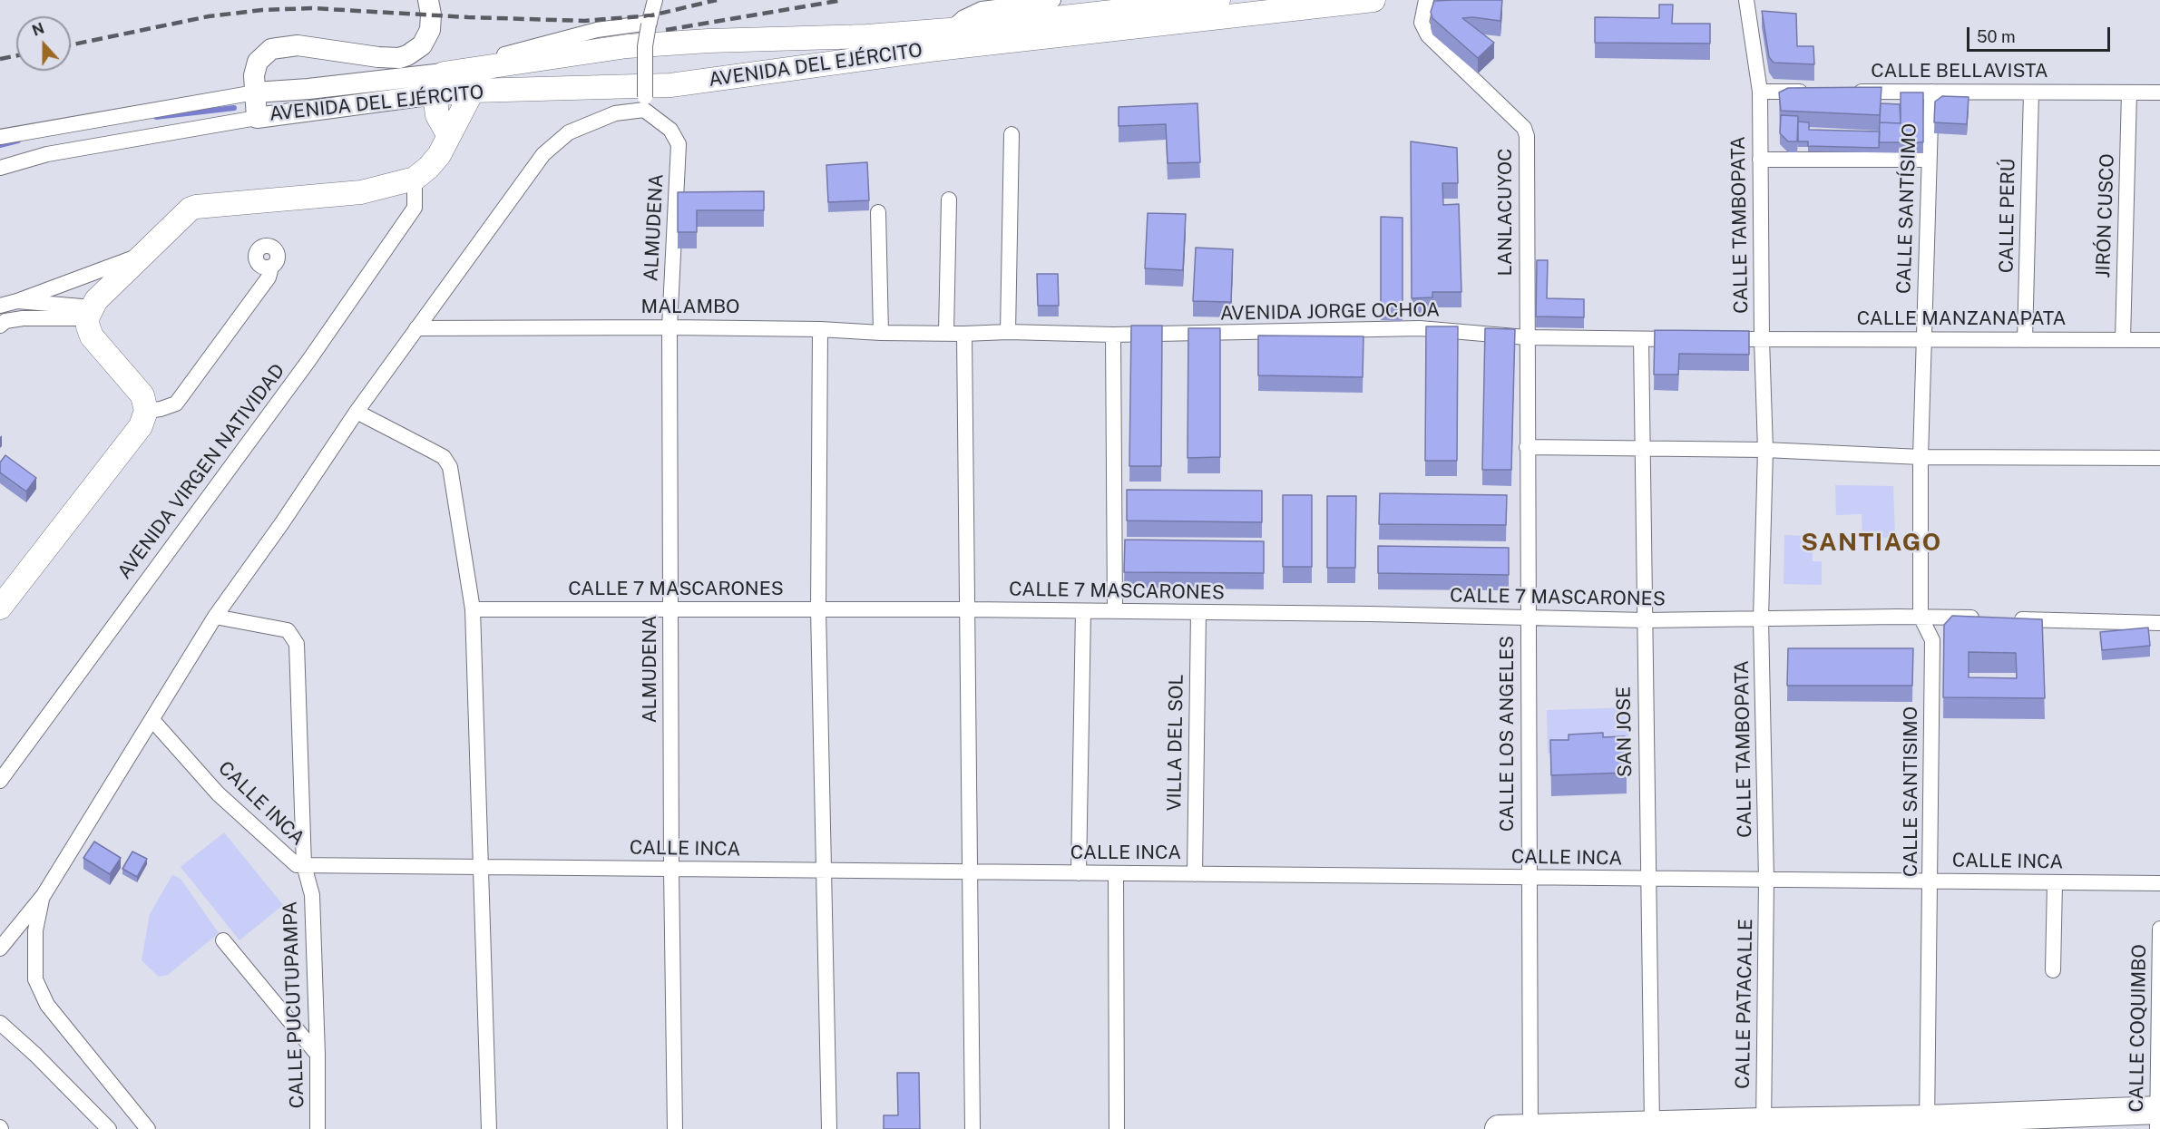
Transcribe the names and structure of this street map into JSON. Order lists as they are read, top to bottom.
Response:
{
  "streets": {
    "main road": ["AVENIDA DEL EJÉRCITO"],
    "street": [
      "CALLE BELLAVISTA",
      "CALLE SANTÍSIMO",
      "LANLACUYOC",
      "CALLE PERÚ",
      "JIRÓN CUSCO",
      "CALLE TAMBOPATA",
      "ALMUDENA",
      "MALAMBO",
      "AVENIDA JORGE OCHOA",
      "CALLE MANZANAPATA",
      "AVENIDA VIRGEN NATIVIDAD",
      "CALLE 7 MASCARONES",
      "SAN JOSE",
      "CALLE LOS ANGELES",
      "VILLA DEL SOL",
      "CALLE SANTISIMO",
      "CALLE INCA",
      "CALLE PATACALLE",
      "CALLE PUCUTUPAMPA",
      "CALLE COQUIMBO"
    ]
  },
  "crossings": [
    ["CALLE BELLAVISTA", "CALLE SANTÍSIMO"],
    ["CALLE BELLAVISTA", "CALLE PERÚ"],
    ["CALLE BELLAVISTA", "JIRÓN CUSCO"],
    ["CALLE SANTÍSIMO", "CALLE MANZANAPATA"],
    ["CALLE SANTÍSIMO", "CALLE SANTISIMO"],
    ["LANLACUYOC", "AVENIDA JORGE OCHOA"],
    ["LANLACUYOC", "CALLE LOS ANGELES"],
    ["CALLE PERÚ", "CALLE MANZANAPATA"],
    ["JIRÓN CUSCO", "CALLE MANZANAPATA"],
    ["CALLE TAMBOPATA", "CALLE MANZANAPATA"],
    ["CALLE TAMBOPATA", "CALLE 7 MASCARONES"],
    ["CALLE TAMBOPATA", "CALLE INCA"],
    ["CALLE TAMBOPATA", "CALLE PATACALLE"],
    ["ALMUDENA", "MALAMBO"],
    ["ALMUDENA", "CALLE 7 MASCARONES"],
    ["ALMUDENA", "CALLE INCA"],
    ["MALAMBO", "AVENIDA JORGE OCHOA"],
    ["AVENIDA JORGE OCHOA", "SAN JOSE"],
    ["AVENIDA JORGE OCHOA", "CALLE LOS ANGELES"],
    ["CALLE 7 MASCARONES", "SAN JOSE"],
    ["CALLE 7 MASCARONES", "CALLE LOS ANGELES"],
    ["CALLE 7 MASCARONES", "VILLA DEL SOL"],
    ["CALLE 7 MASCARONES", "CALLE SANTISIMO"],
    ["SAN JOSE", "CALLE INCA"],
    ["CALLE LOS ANGELES", "CALLE INCA"],
    ["VILLA DEL SOL", "CALLE INCA"],
    ["CALLE SANTISIMO", "CALLE INCA"],
    ["CALLE INCA", "CALLE PATACALLE"],
    ["CALLE INCA", "CALLE PUCUTUPAMPA"]
  ],
  "districts": ["SANTIAGO"],
  "scale_bar": "50 m",
  "north": "top"
}
